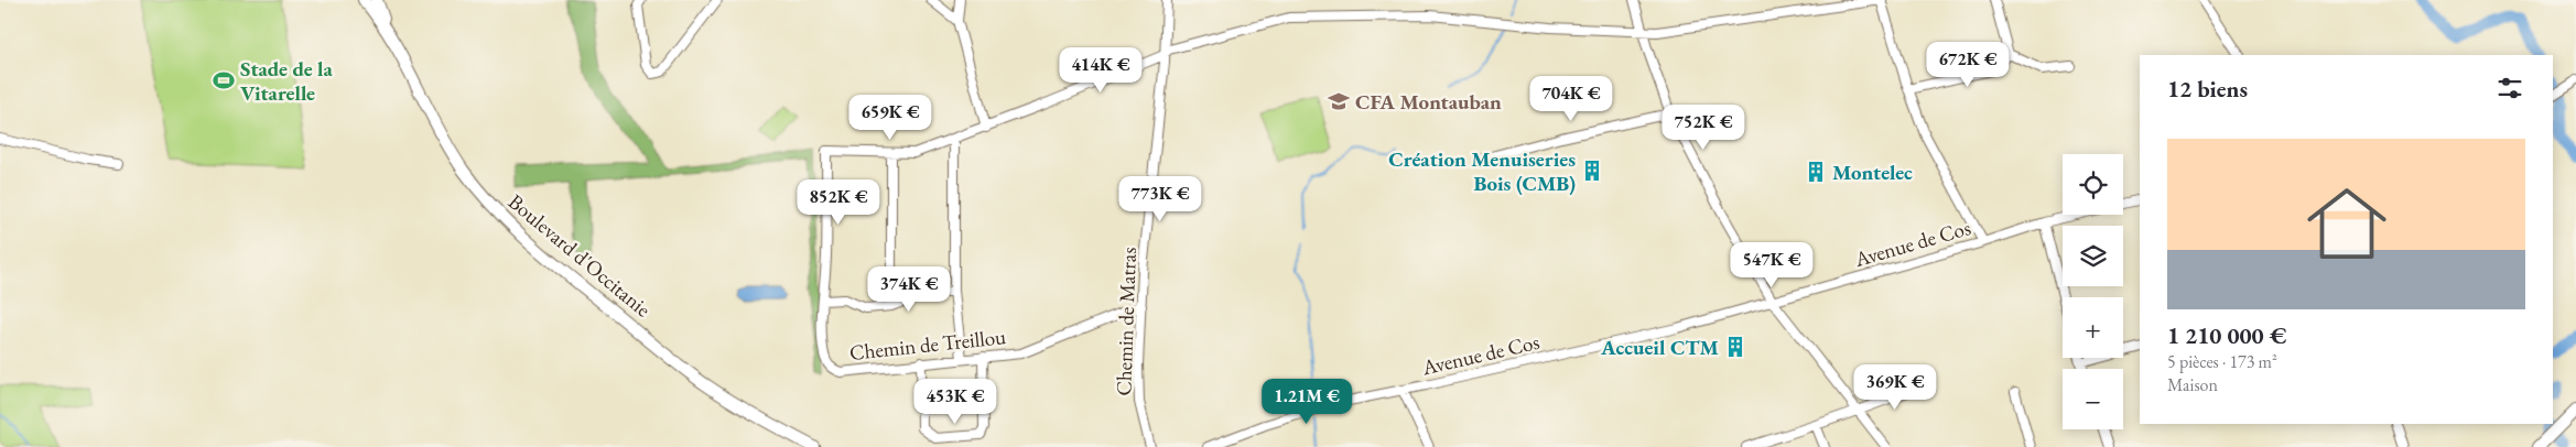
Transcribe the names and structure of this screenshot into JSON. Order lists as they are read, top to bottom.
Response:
{
  "streets": {
    "main road": ["Boulevard d'Occitanie"],
    "street": ["Avenue de Cos", "Chemin de Matras", "Chemin de Treillou"]
  },
  "crossings": [
    ["Chemin de Matras", "Chemin de Treillou"]
  ],
  "places": {
    "sports": ["Stade de la Vitarelle"],
    "school or university": ["CFA Montauban"],
    "building": ["Création Menuiseries Bois (CMB)", "Montelec", "Accueil CTM"]
  },
  "page": {
    "price": [
      "672K €",
      "414K €",
      "704K €",
      "659K €",
      "752K €",
      "773K €",
      "852K €",
      "547K €",
      "374K €",
      "369K €",
      "453K €",
      "1.21M €"
    ],
    "heading": "12 biens",
    "list": [
      {
        "name": "1 210 000 €",
        "note": "5 pièces · 173 m² · Maison"
      }
    ],
    "map_buttons": ["+", "−"]
  }
}
